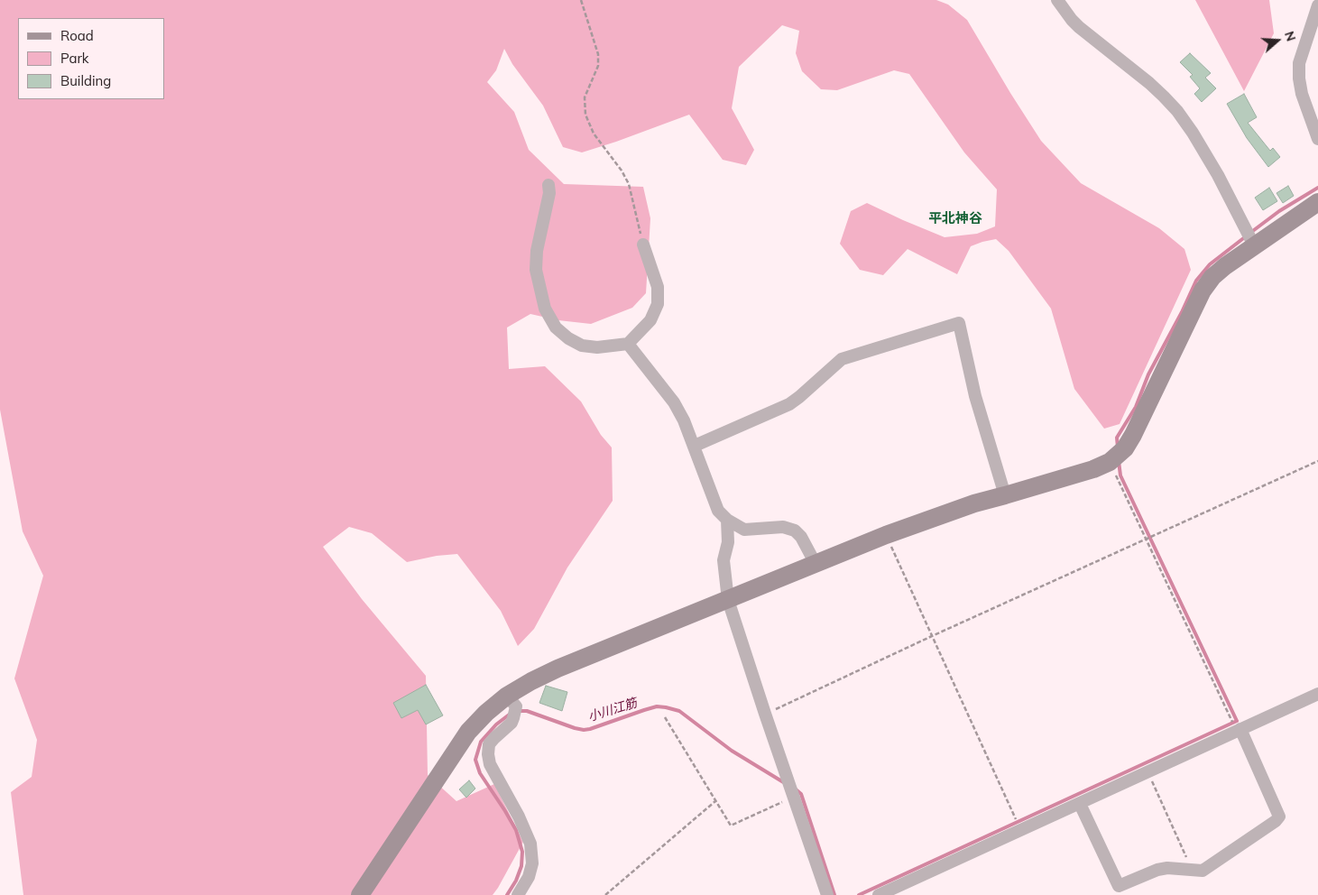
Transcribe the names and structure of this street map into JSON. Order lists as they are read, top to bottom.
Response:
{
  "districts": ["平北神谷"],
  "water": ["小川江筋"],
  "legend": ["Road", "Park", "Building"],
  "north": "right"
}
